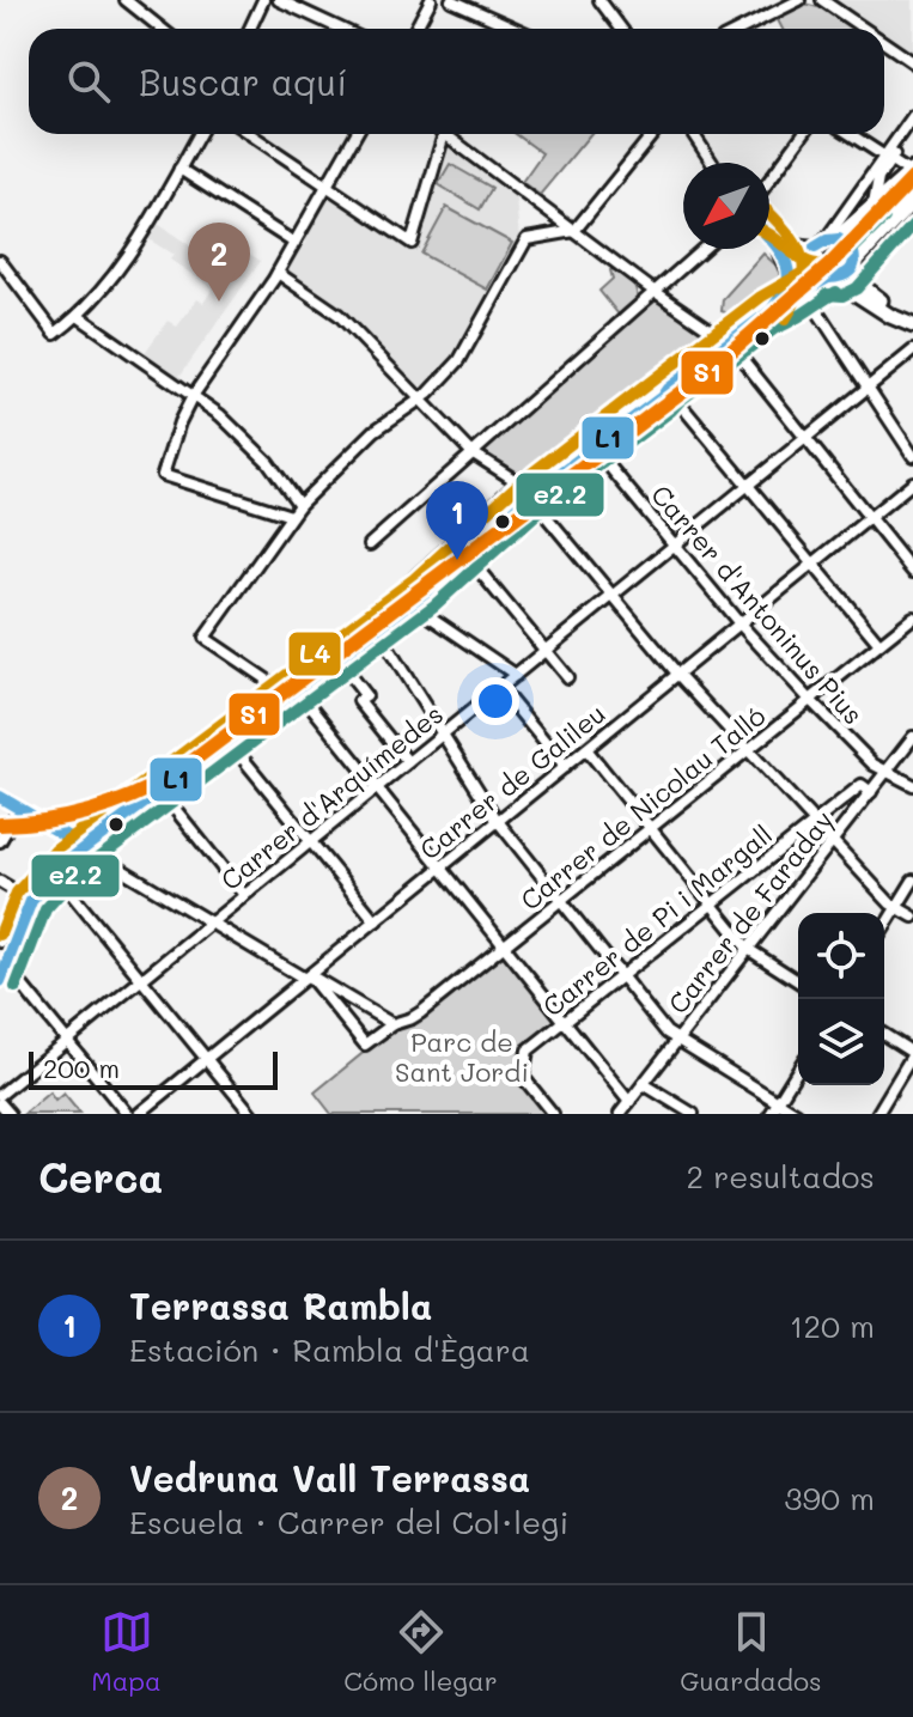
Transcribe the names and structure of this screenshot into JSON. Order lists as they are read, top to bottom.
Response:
{
  "streets": {
    "street": [
      "Carrer d'Antoninus Pius",
      "Carrer de Galileu",
      "Carrer d'Arquímedes",
      "Carrer de Nicolau Talló",
      "Carrer de Faraday",
      "Carrer de Pi i Margall"
    ]
  },
  "crossings": [
    ["Carrer d'Antoninus Pius", "Carrer de Galileu"],
    ["Carrer d'Antoninus Pius", "Carrer d'Arquímedes"],
    ["Carrer d'Antoninus Pius", "Carrer de Nicolau Talló"],
    ["Carrer d'Antoninus Pius", "Carrer de Faraday"],
    ["Carrer de Galileu", "Carrer de Nicolau Talló"],
    ["Carrer de Faraday", "Carrer de Pi i Margall"]
  ],
  "parks": ["Parc de Sant Jordi"],
  "lines": [
    "transit line S1",
    "transit line L4",
    "transit line e2.2",
    "transit line L1"
  ],
  "scale_bar": "200 m",
  "north": "bottom left",
  "page": {
    "search": "Buscar aquí",
    "pins": ["2", "1"],
    "scale": "200 m",
    "heading": ["Cerca", "2 resultados"],
    "list": [
      {
        "mark": "1",
        "name": "Terrassa Rambla",
        "note": "Estación · Rambla d'Ègara",
        "value": "120 m"
      },
      {
        "mark": "2",
        "name": "Vedruna Vall Terrassa",
        "note": "Escuela · Carrer del Col·legi",
        "value": "390 m"
      }
    ],
    "nav": ["Mapa", "Cómo llegar", "Guardados"]
  }
}
